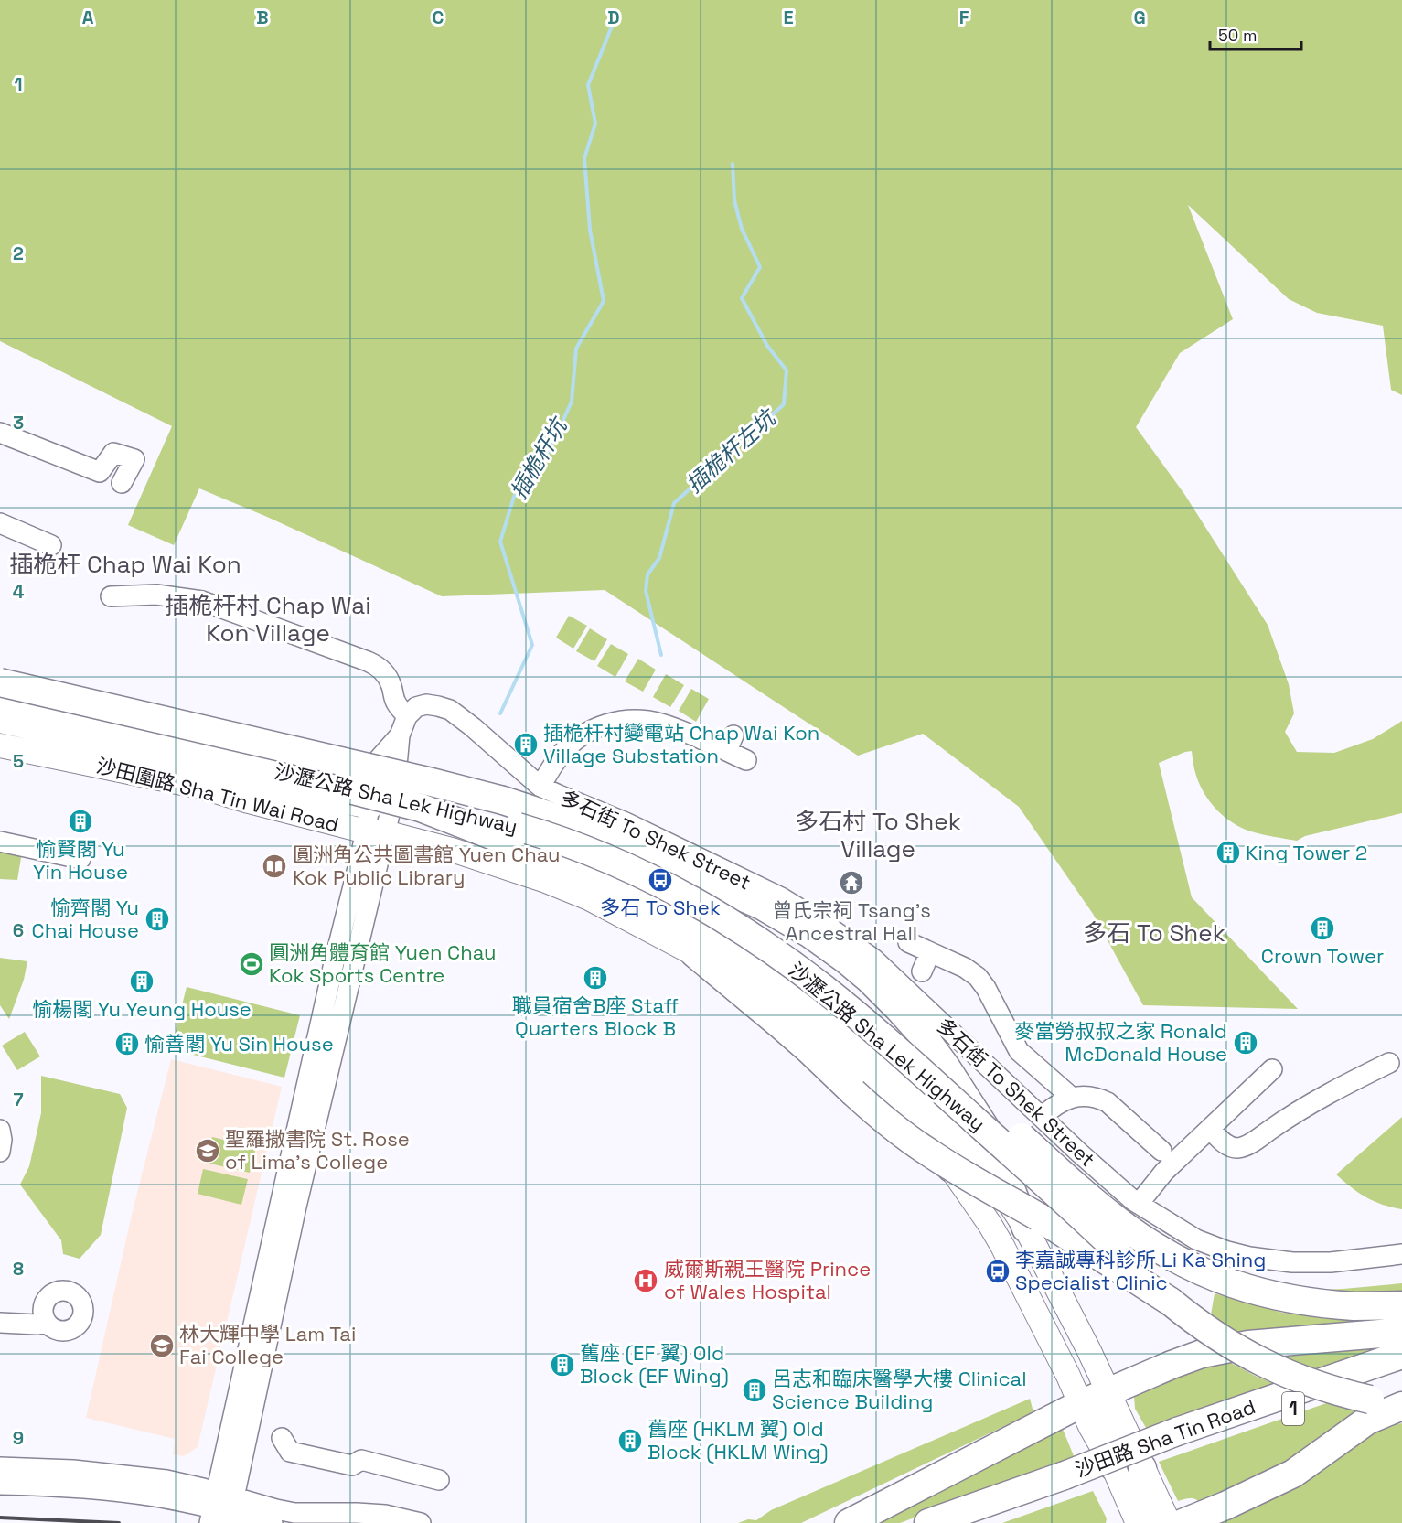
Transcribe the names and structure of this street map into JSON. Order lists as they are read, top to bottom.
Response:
{
  "streets": {
    "highway": ["沙瀝公路 Sha Lek Highway", "1", "沙田路 Sha Tin Road"],
    "main road": ["沙田圍路 Sha Tin Wai Road"],
    "street": ["多石街 To Shek Street"]
  },
  "districts": [
    "插桅杆 Chap Wai Kon",
    "插桅杆村 Chap Wai Kon Village",
    "多石村 To Shek Village",
    "多石 To Shek"
  ],
  "water": ["插桅杆左坑", "插桅杆坑"],
  "places": {
    "building": [
      "插桅杆村變電站 Chap Wai Kon Village Substation",
      "愉賢閣 Yu Yin House",
      "King Tower 2",
      "愉齊閣 Yu Chai House",
      "Crown Tower",
      "職員宿舍B座 Staff Quarters Block B",
      "愉楊閣 Yu Yeung House",
      "麥當勞叔叔之家 Ronald McDonald House",
      "愉善閣 Yu Sin House",
      "舊座 (EF 翼) Old Block (EF Wing)",
      "呂志和臨床醫學大樓 Clinical Science Building",
      "舊座 (HKLM 翼) Old Block (HKLM Wing)"
    ],
    "library": ["圓洲角公共圖書館 Yuen Chau Kok Public Library"],
    "bus stop": ["多石 To Shek", "李嘉誠專科診所 Li Ka Shing Specialist Clinic"],
    "temple": ["曾氏宗祠 Tsang's Ancestral Hall"],
    "sports": ["圓洲角體育館 Yuen Chau Kok Sports Centre"],
    "school or university": ["聖羅撒書院 St. Rose of Lima's College", "林大輝中學 Lam Tai Fai College"],
    "hospital": ["威爾斯親王醫院 Prince of Wales Hospital"]
  },
  "scale_bar": "50 m",
  "grid": {
    "columns": [
      "A",
      "B",
      "C",
      "D",
      "E",
      "F",
      "G"
    ],
    "rows": [
      "1",
      "2",
      "3",
      "4",
      "5",
      "6",
      "7",
      "8",
      "9"
    ]
  }
}
